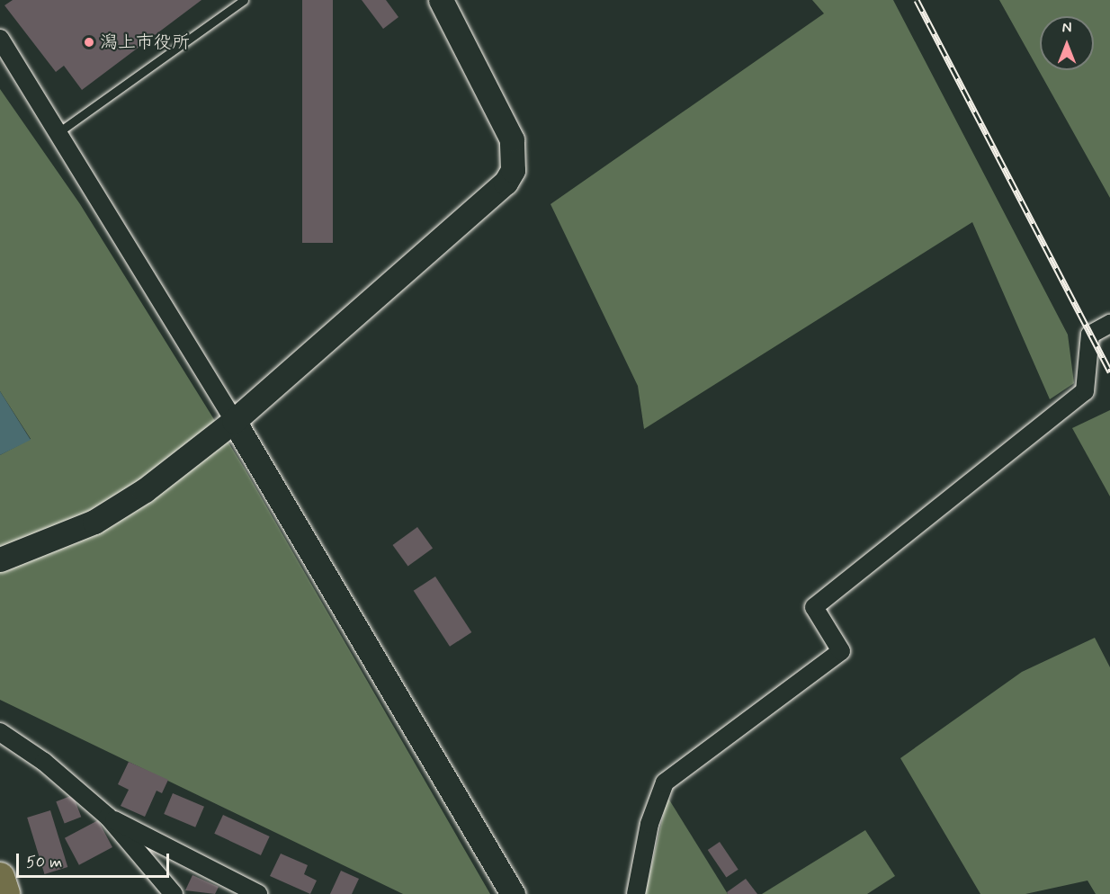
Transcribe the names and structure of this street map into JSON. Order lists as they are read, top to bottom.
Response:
{
  "places": ["潟上市役所"],
  "scale_bar": "50 m",
  "north": "top"
}
